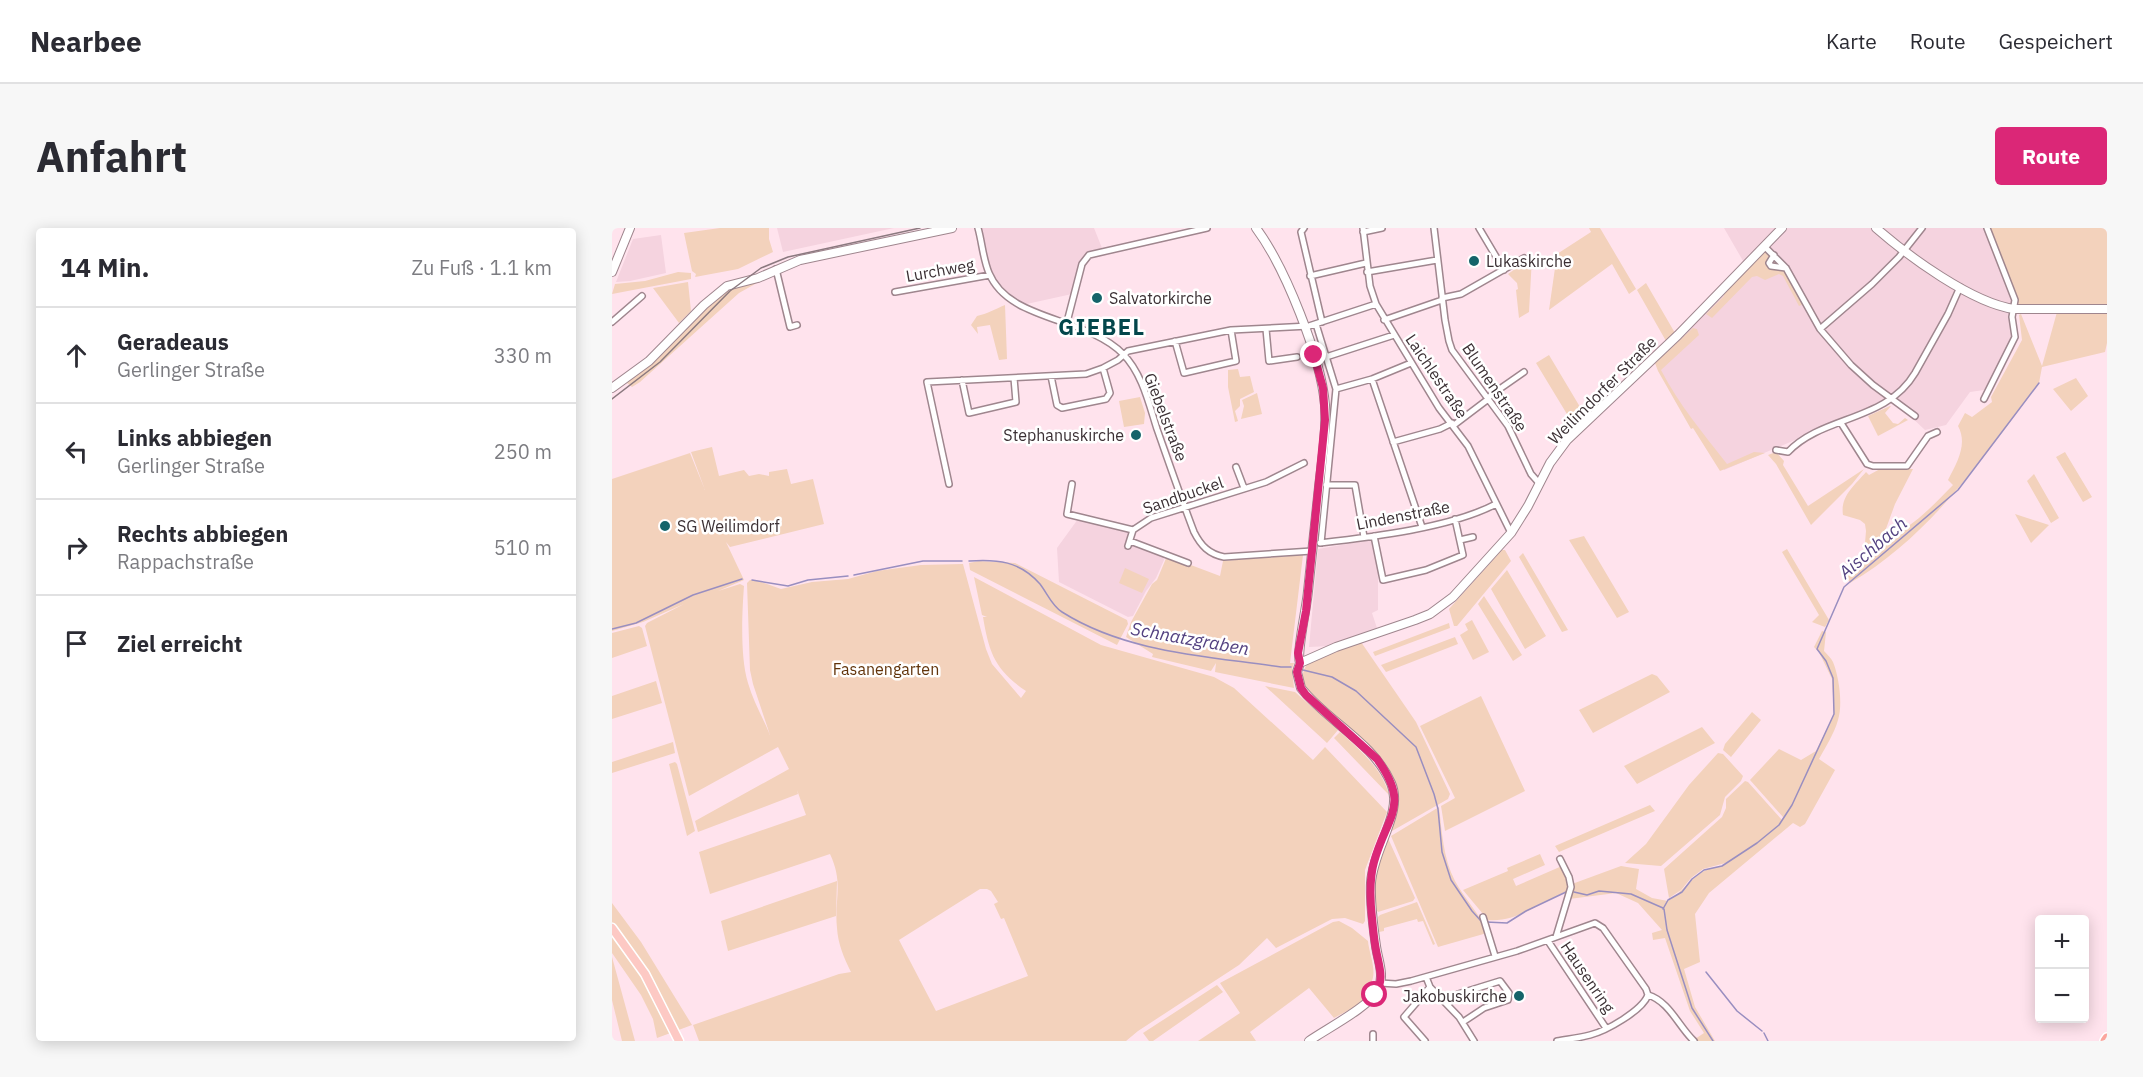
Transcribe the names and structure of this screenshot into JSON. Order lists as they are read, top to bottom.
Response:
{
  "streets": {
    "main road": ["Weilimdorfer Straße"],
    "street": [
      "Lurchweg",
      "Laichlestraße",
      "Blumenstraße",
      "Giebelstraße",
      "Sandbuckel",
      "Lindenstraße",
      "Hausenring"
    ]
  },
  "crossings": [
    ["Lurchweg", "Giebelstraße"],
    ["Laichlestraße", "Weilimdorfer Straße"],
    ["Laichlestraße", "Lindenstraße"],
    ["Blumenstraße", "Weilimdorfer Straße"],
    ["Giebelstraße", "Sandbuckel"],
    ["Giebelstraße", "Lindenstraße"]
  ],
  "districts": ["GIEBEL"],
  "water": ["Aischbach", "Schnatzgraben"],
  "parks": ["Fasanengarten"],
  "places": [
    "Lukaskirche",
    "Salvatorkirche",
    "Stephanuskirche",
    "SG Weilimdorf",
    "Jakobuskirche"
  ],
  "page": {
    "header": "Nearbee",
    "nav": ["Karte", "Route", "Gespeichert"],
    "buttons": "Route",
    "title": "Anfahrt",
    "heading": ["14 Min.", "Zu Fuß · 1.1 km"],
    "list": [
      ["Geradeaus", "Gerlinger Straße", "330 m"],
      ["Links abbiegen", "Gerlinger Straße", "250 m"],
      ["Rechts abbiegen", "Rappachstraße", "510 m"],
      "Ziel erreicht"
    ],
    "map_buttons": ["+", "−"]
  }
}
